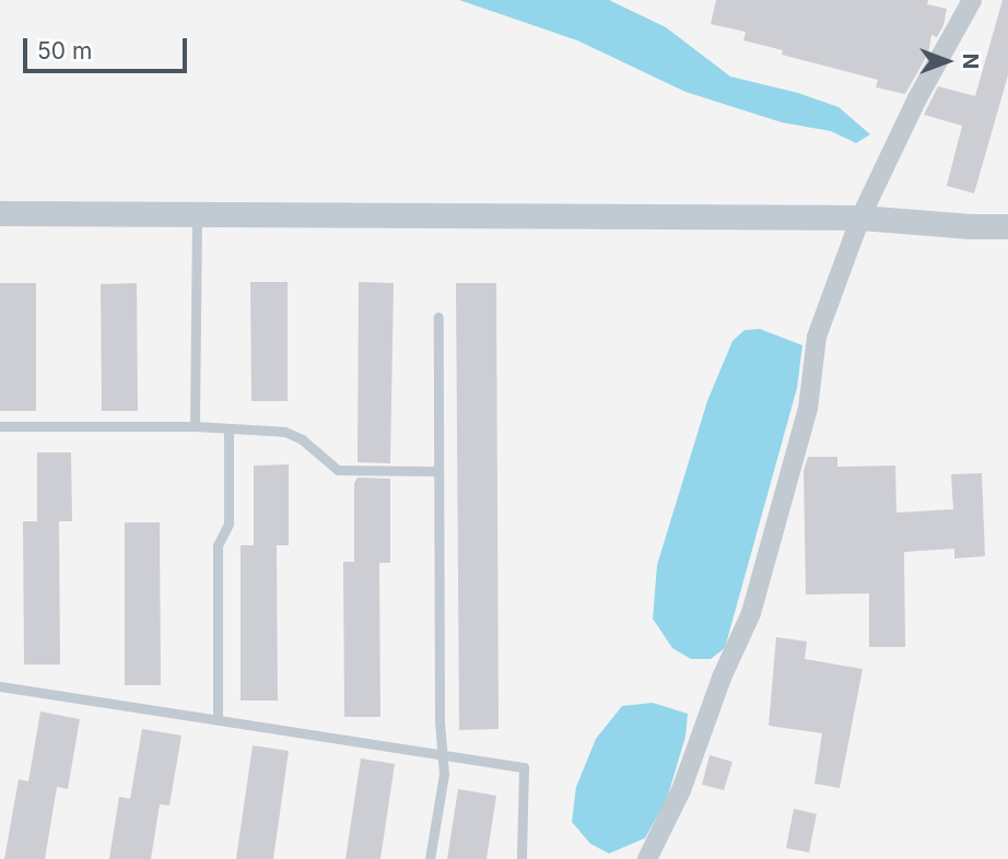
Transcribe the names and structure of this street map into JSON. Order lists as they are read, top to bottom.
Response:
{
  "scale_bar": "50 m",
  "north": "right"
}
